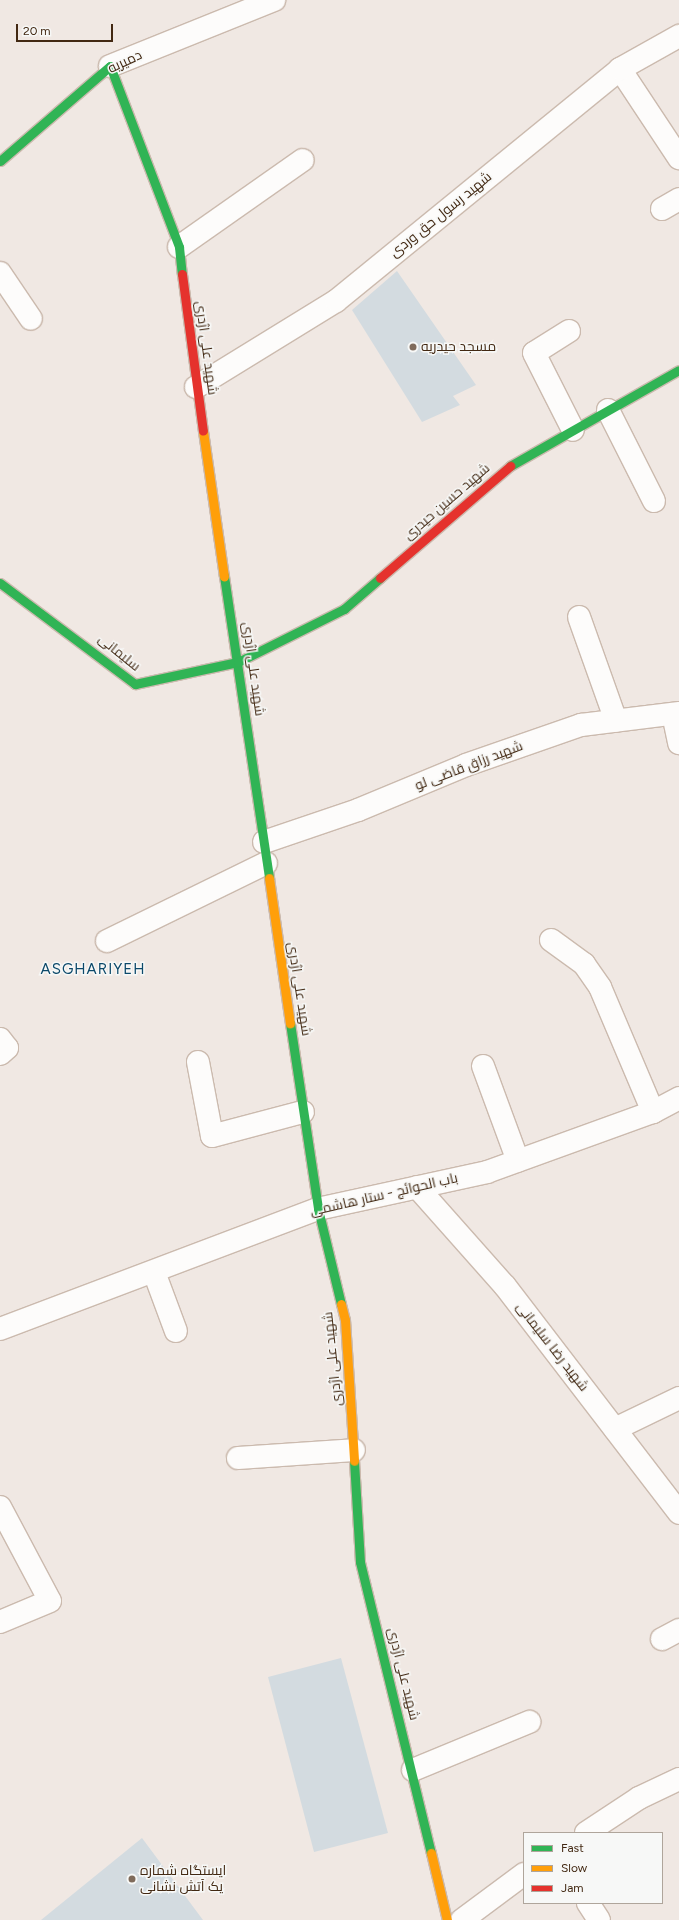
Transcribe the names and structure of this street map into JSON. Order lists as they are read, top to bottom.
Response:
{
  "streets": {
    "street": [
      "دمیریه",
      "شهید رسول حق وردی",
      "شهید علی اژدری",
      "شهید حسین حیدری",
      "سلیمانی",
      "شهید رزاق قاضی لو",
      "باب الحوائج - ستار هاشمی",
      "شهید رضا سلیمانی"
    ]
  },
  "crossings": [
    ["دمیریه", "شهید علی اژدری"],
    ["شهید رسول حق وردی", "شهید علی اژدری"],
    ["شهید علی اژدری", "شهید حسین حیدری"],
    ["شهید علی اژدری", "سلیمانی"],
    ["شهید علی اژدری", "شهید رزاق قاضی لو"],
    ["شهید علی اژدری", "باب الحوائج - ستار هاشمی"],
    ["شهید حسین حیدری", "سلیمانی"],
    ["باب الحوائج - ستار هاشمی", "شهید رضا سلیمانی"]
  ],
  "districts": ["ASGHARIYEH"],
  "places": ["مسجد حیدریه", "ایستگاه شماره یک آتش نشانی"],
  "legend": ["Fast", "Slow", "Jam"],
  "scale_bar": "20 m"
}
